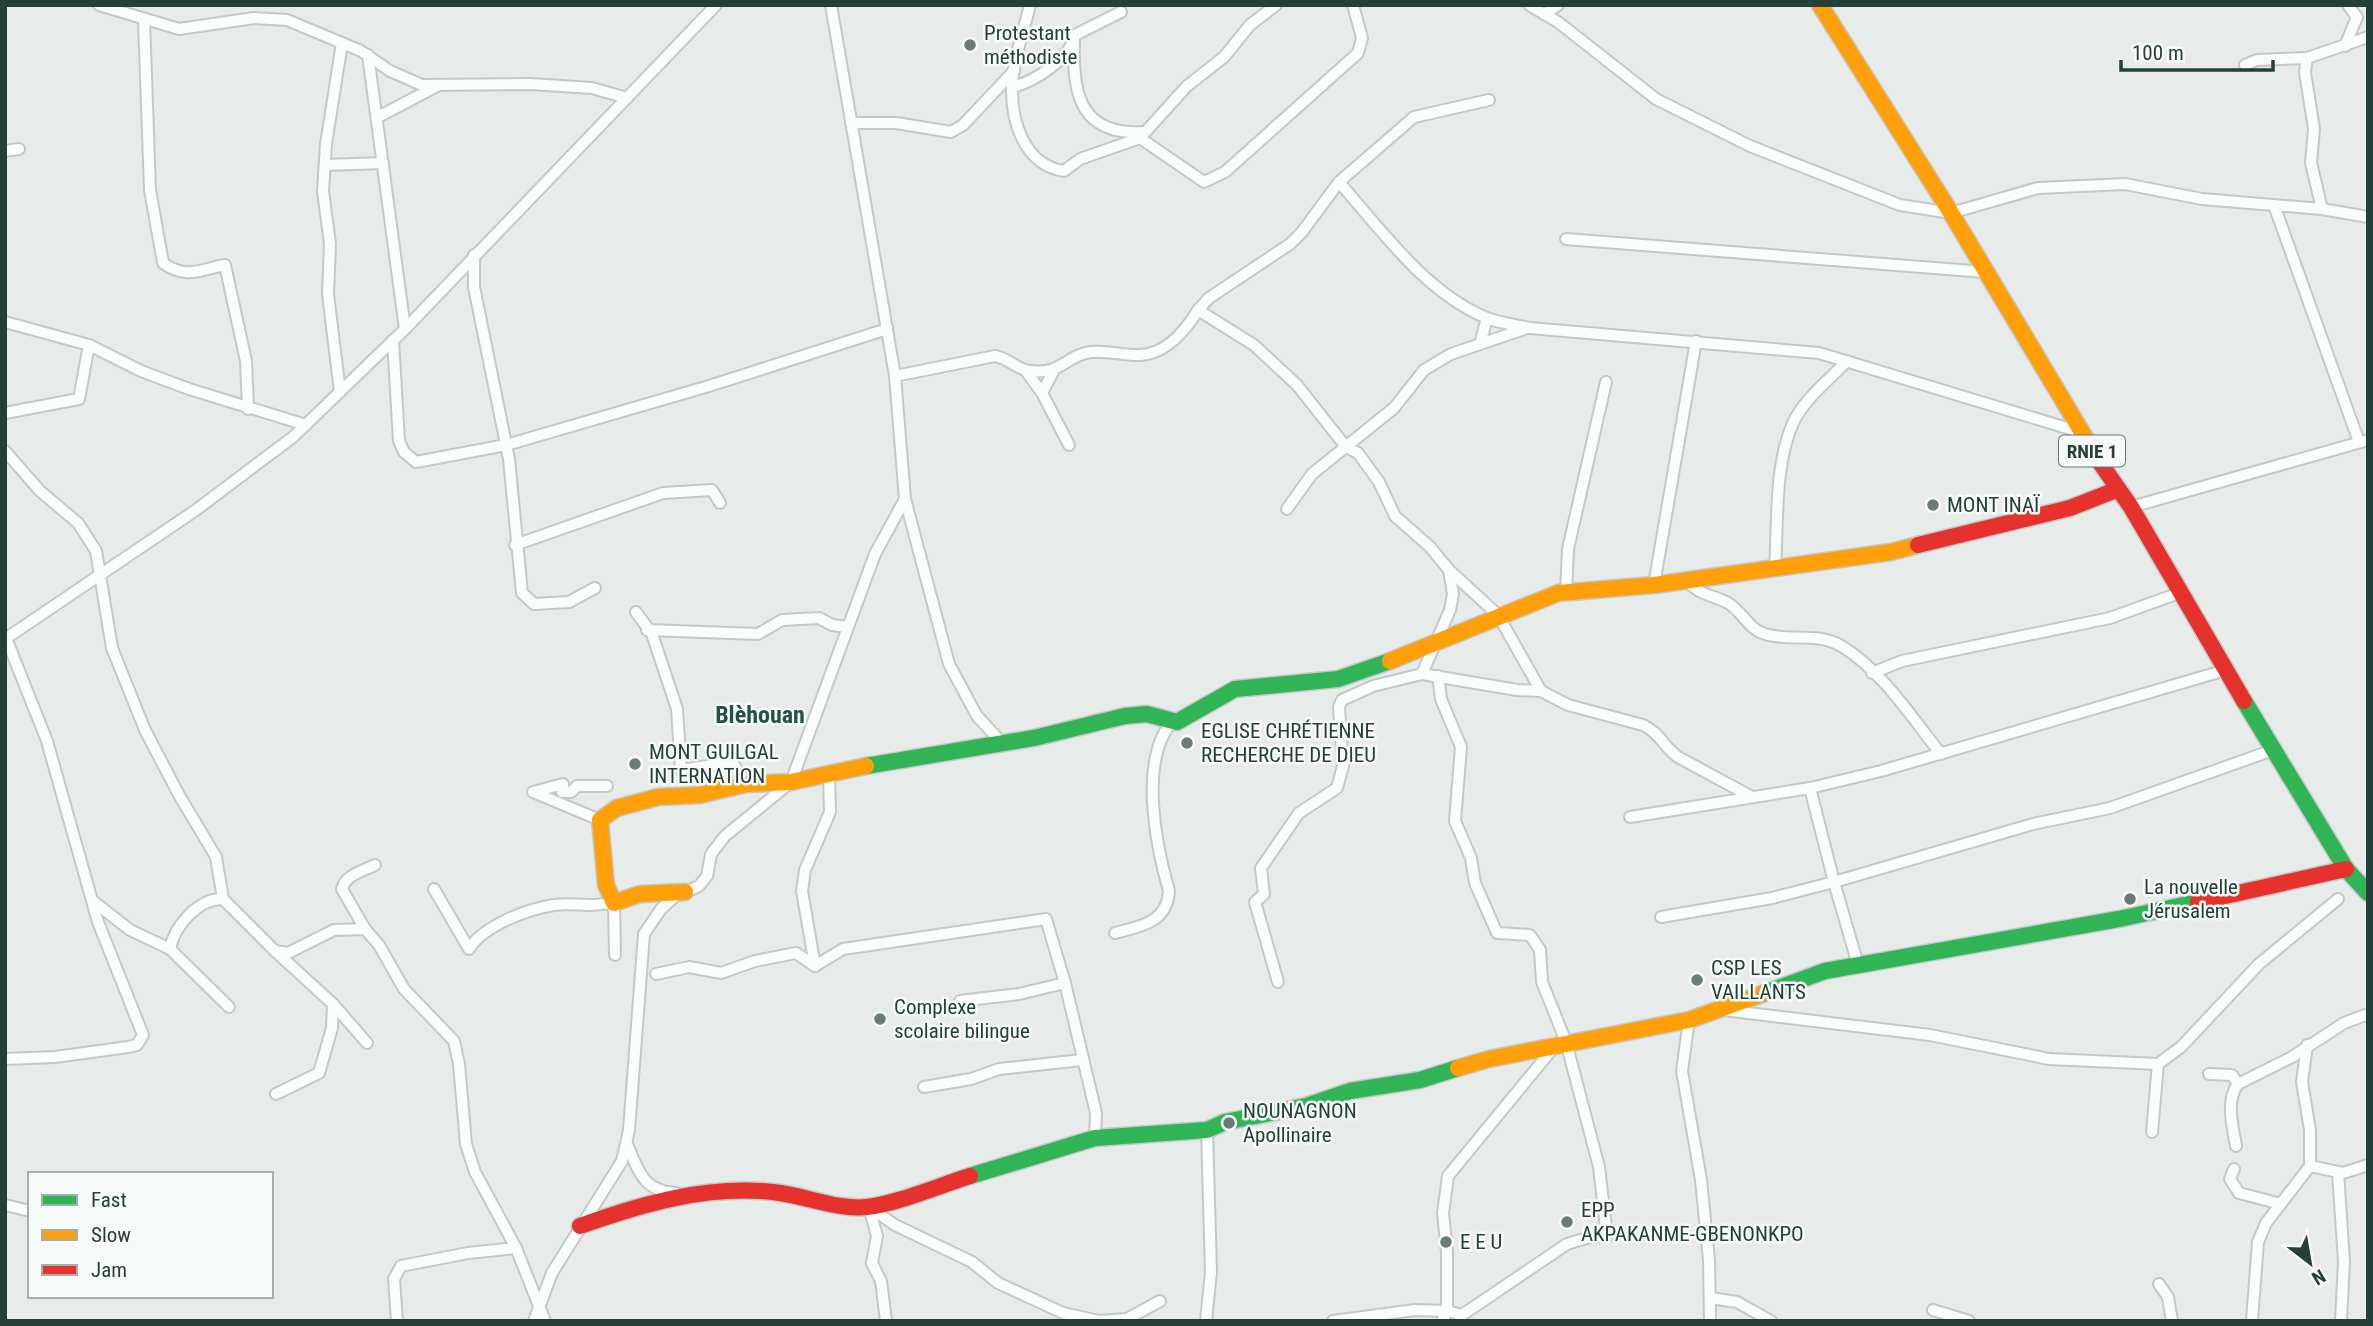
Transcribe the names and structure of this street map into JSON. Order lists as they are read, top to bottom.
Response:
{
  "streets": {
    "main road": ["RNIE 1"]
  },
  "districts": ["Blèhouan"],
  "places": [
    "Protestant méthodiste",
    "MONT INAÏ",
    "EGLISE CHRÉTIENNE RECHERCHE DE DIEU",
    "MONT GUILGAL INTERNATION",
    "La nouvelle Jérusalem",
    "CSP LES VAILLANTS",
    "Complexe scolaire bilingue",
    "NOUNAGNON Apollinaire",
    "EPP AKPAKANME-GBENONKPO",
    "E E U"
  ],
  "legend": ["Fast", "Slow", "Jam"],
  "scale_bar": "100 m",
  "north": "bottom right"
}
